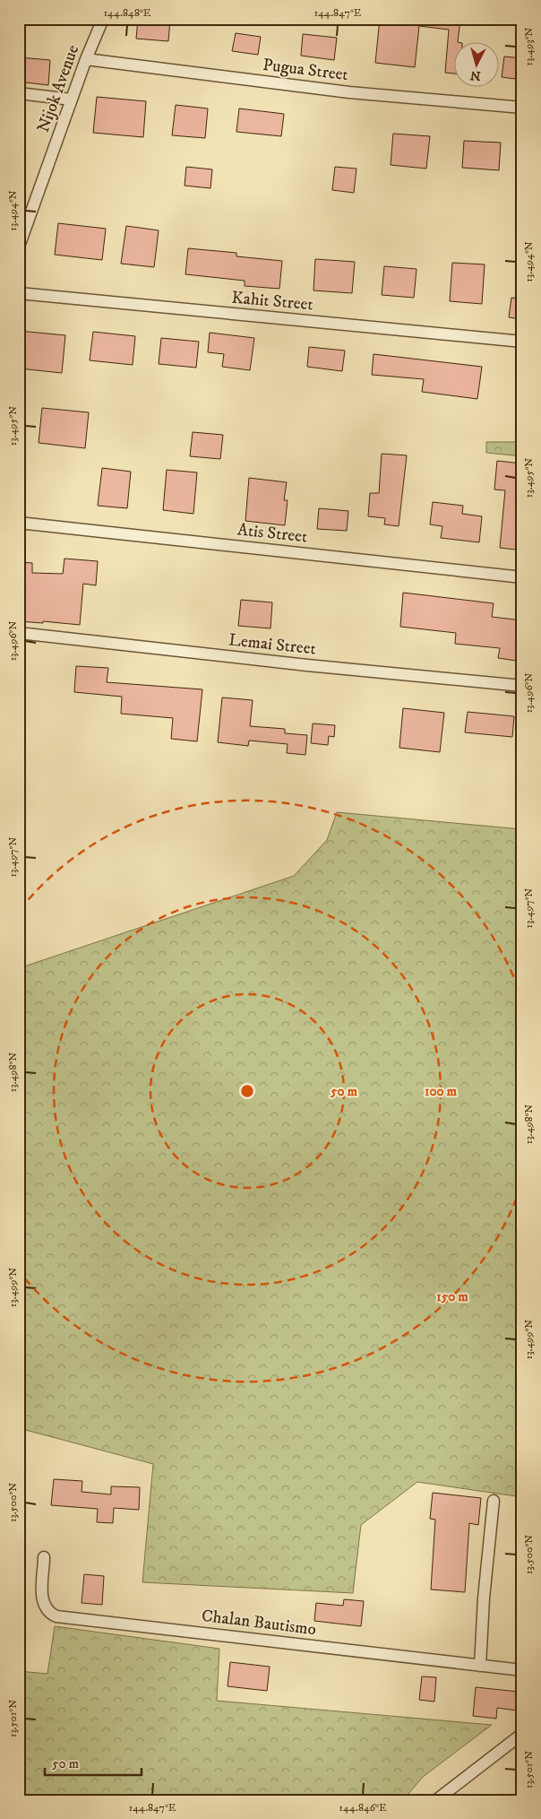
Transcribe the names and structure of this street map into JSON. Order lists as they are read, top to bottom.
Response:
{
  "streets": {
    "street": [
      "Pugua Street",
      "Nijok Avenue",
      "Kahit Street",
      "Atis Street",
      "Lemai Street",
      "Chalan Bautismo"
    ]
  },
  "crossings": [
    ["Pugua Street", "Nijok Avenue"]
  ],
  "scale_bar": "50 m",
  "north": "bottom",
  "coordinates": [
    "144.848°E",
    "144.847°E",
    "13.493°N",
    "13.494°N",
    "13.495°N",
    "13.496°N",
    "13.497°N",
    "13.498°N",
    "13.499°N",
    "13.500°N",
    "13.501°N",
    "144.846°E"
  ],
  "rings": ["50 m", "100 m", "150 m"]
}
